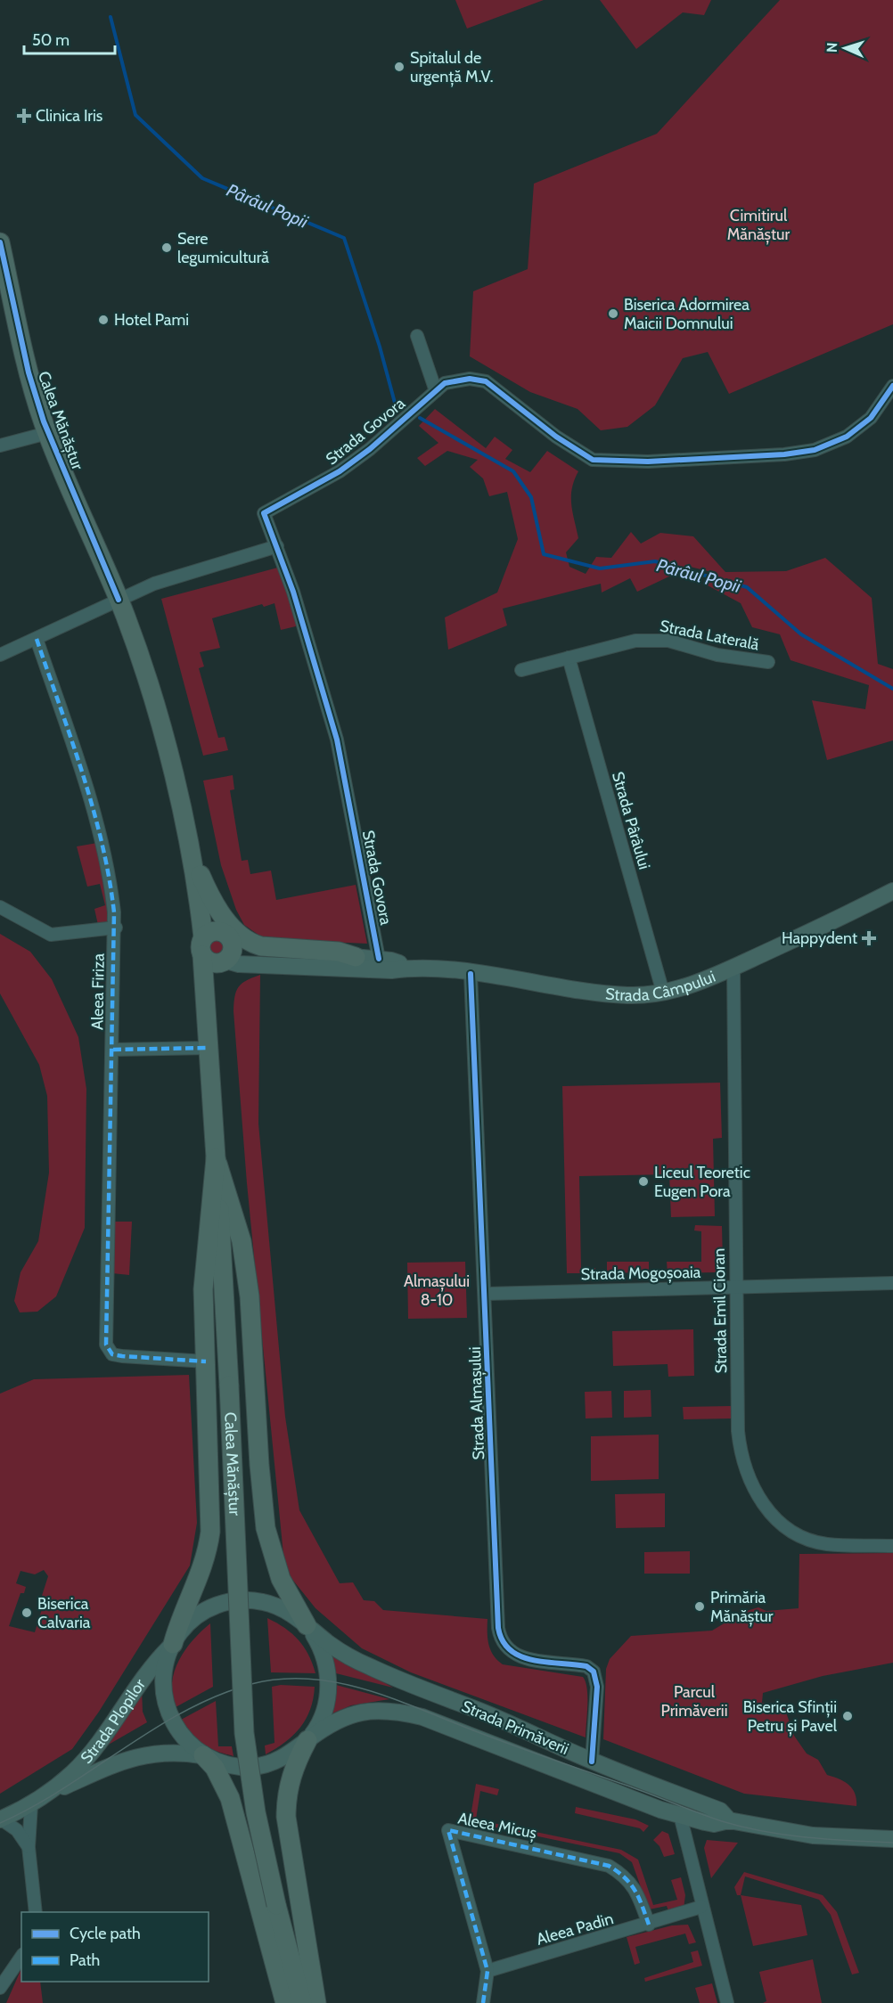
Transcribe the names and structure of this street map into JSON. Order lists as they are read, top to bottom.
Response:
{
  "streets": {
    "main road": [
      "Calea Mănăștur",
      "Strada Câmpului",
      "Strada Plopilor",
      "Strada Primăverii"
    ],
    "street": [
      "Strada Govora",
      "Strada Laterală",
      "Strada Pârâului",
      "Aleea Firiza",
      "Strada Mogoșoaia",
      "Strada Emil Cioran",
      "Strada Almașului",
      "Aleea Micuș",
      "Aleea Padin"
    ]
  },
  "crossings": [
    ["Calea Mănăștur", "Strada Câmpului"],
    ["Strada Govora", "Strada Câmpului"],
    ["Strada Laterală", "Strada Pârâului"],
    ["Strada Pârâului", "Strada Câmpului"],
    ["Strada Câmpului", "Strada Emil Cioran"],
    ["Strada Câmpului", "Strada Almașului"],
    ["Strada Mogoșoaia", "Strada Emil Cioran"],
    ["Strada Mogoșoaia", "Strada Almașului"],
    ["Strada Almașului", "Strada Primăverii"],
    ["Strada Plopilor", "Strada Primăverii"],
    ["Aleea Micuș", "Aleea Padin"]
  ],
  "water": ["Pârâul Popii"],
  "parks": ["Cimitirul Mănăștur", "Almașului 8-10", "Parcul Primăverii"],
  "places": {
    "other": [
      "Spitalul de urgență M.V.",
      "Sere legumicultură",
      "Biserica Adormirea Maicii Domnului",
      "Hotel Pami",
      "Liceul Teoretic Eugen Pora",
      "Primăria Mănăștur",
      "Biserica Calvaria",
      "Biserica Sfinții Petru și Pavel"
    ],
    "health": ["Clinica Iris", "Happydent"]
  },
  "legend": ["Cycle path", "Path"],
  "scale_bar": "50 m",
  "north": "left"
}
